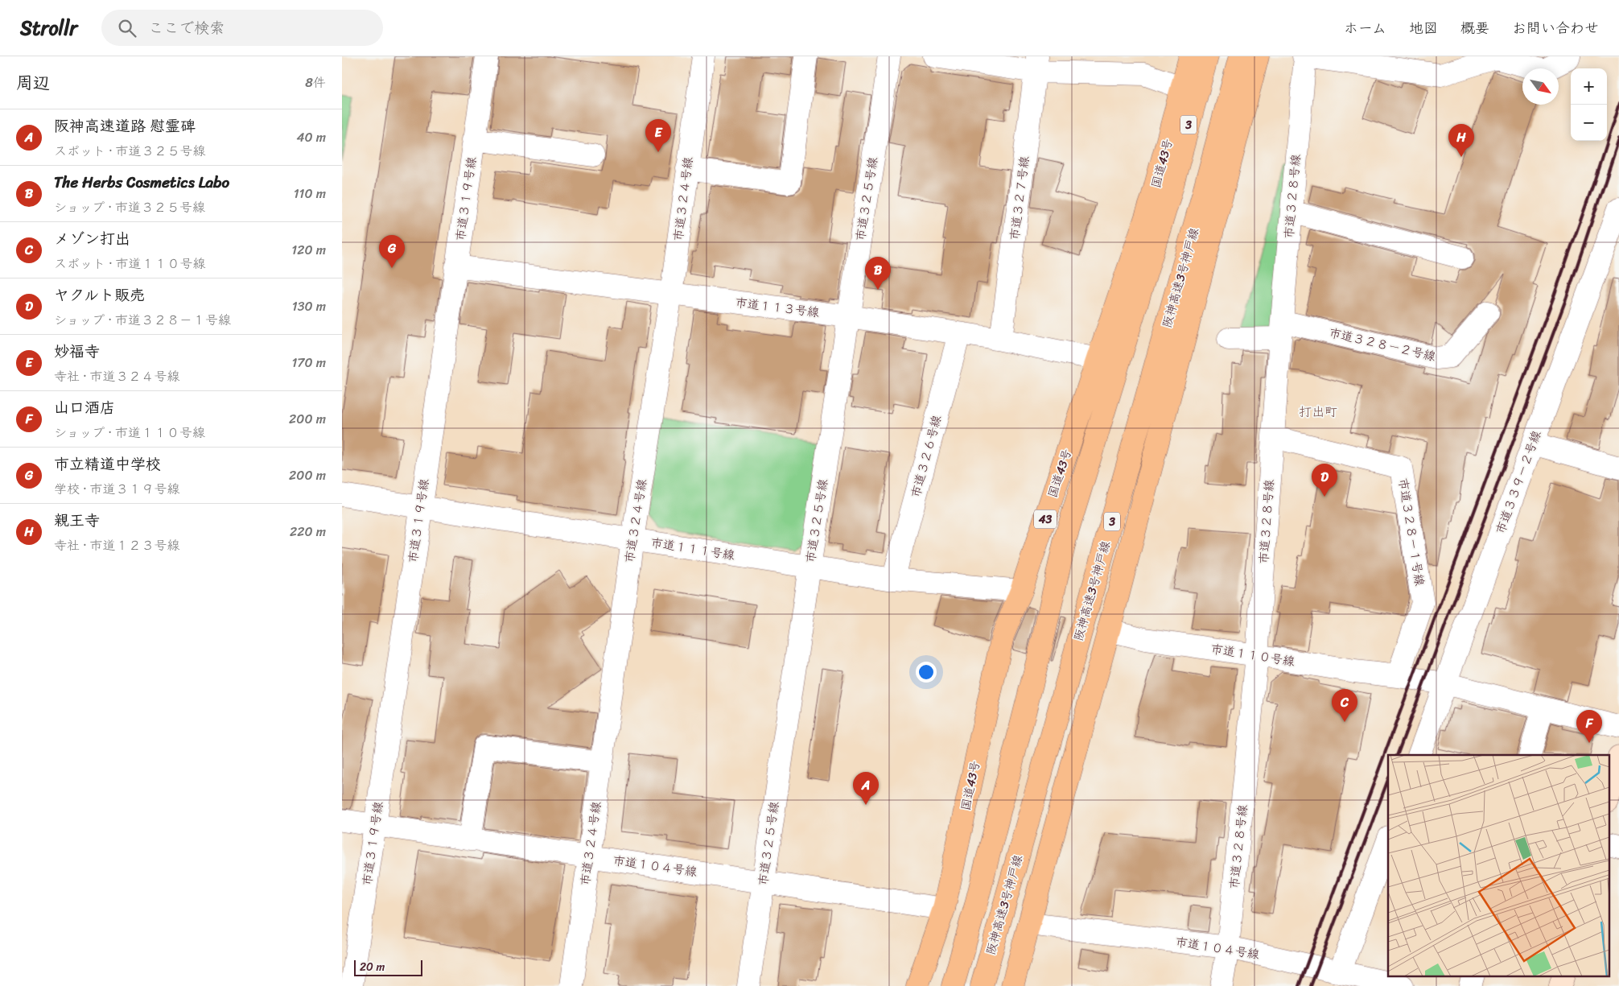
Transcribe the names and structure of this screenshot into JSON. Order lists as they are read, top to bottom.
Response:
{
  "streets": {
    "highway": [
      "3",
      "国道43号",
      "阪神高速3号神戸線",
      "43"
    ],
    "street": [
      "市道３２８号線",
      "市道３２７号線",
      "市道３１９号線",
      "市道３２４号線",
      "市道３２５号線",
      "市道１１３号線",
      "市道３２８－２号線",
      "市道３２６号線",
      "市道３３９－２号線",
      "市道３２８－１号線",
      "市道１１１号線",
      "市道１１０号線",
      "市道１０４号線"
    ]
  },
  "crossings": [
    ["国道43号", "市道１１３号線"],
    ["国道43号", "市道１１１号線"],
    ["国道43号", "市道１０４号線"],
    ["市道３２８号線", "市道３２８－２号線"],
    ["市道３２８号線", "市道３２８－１号線"],
    ["市道３２８号線", "市道１１０号線"],
    ["市道３２８号線", "市道１０４号線"],
    ["市道３２７号線", "市道１１３号線"],
    ["市道３１９号線", "市道１１３号線"],
    ["市道３１９号線", "市道１１１号線"],
    ["市道３１９号線", "市道１０４号線"],
    ["市道３２４号線", "市道１１３号線"],
    ["市道３２４号線", "市道１１１号線"],
    ["市道３２４号線", "市道１０４号線"],
    ["市道３２５号線", "市道１１３号線"],
    ["市道３２５号線", "市道１１１号線"],
    ["市道３２５号線", "市道１０４号線"],
    ["市道１１３号線", "市道３２６号線"],
    ["市道３２６号線", "市道１１１号線"],
    ["市道３３９－２号線", "市道１１０号線"],
    ["市道３２８－１号線", "市道１１０号線"]
  ],
  "districts": ["打出町"],
  "scale_bar": "20 m",
  "north": "bottom right",
  "page": {
    "header": "Strollr",
    "search": "ここで検索",
    "nav": [
      "ホーム",
      "地図",
      "概要",
      "お問い合わせ"
    ],
    "heading": ["周辺", "8件"],
    "map_buttons": ["+", "−"],
    "list": [
      {
        "mark": "A",
        "name": "阪神高速道路 慰霊碑",
        "note": "スポット · 市道３２５号線",
        "value": "40 m"
      },
      {
        "mark": "B",
        "name": "The Herbs Cosmetics Labo",
        "note": "ショップ · 市道３２５号線",
        "value": "110 m"
      },
      {
        "mark": "C",
        "name": "メゾン打出",
        "note": "スポット · 市道１１０号線",
        "value": "120 m"
      },
      {
        "mark": "D",
        "name": "ヤクルト販売",
        "note": "ショップ · 市道３２８－１号線",
        "value": "130 m"
      },
      {
        "mark": "E",
        "name": "妙福寺",
        "note": "寺社 · 市道３２４号線",
        "value": "170 m"
      },
      {
        "mark": "F",
        "name": "山口酒店",
        "note": "ショップ · 市道１１０号線",
        "value": "200 m"
      },
      {
        "mark": "G",
        "name": "市立精道中学校",
        "note": "学校 · 市道３１９号線",
        "value": "200 m"
      },
      {
        "mark": "H",
        "name": "親王寺",
        "note": "寺社 · 市道１２３号線",
        "value": "220 m"
      }
    ],
    "pins": [
      "E",
      "H",
      "G",
      "B",
      "D",
      "C",
      "F",
      "A"
    ],
    "scale": "20 m"
  }
}
